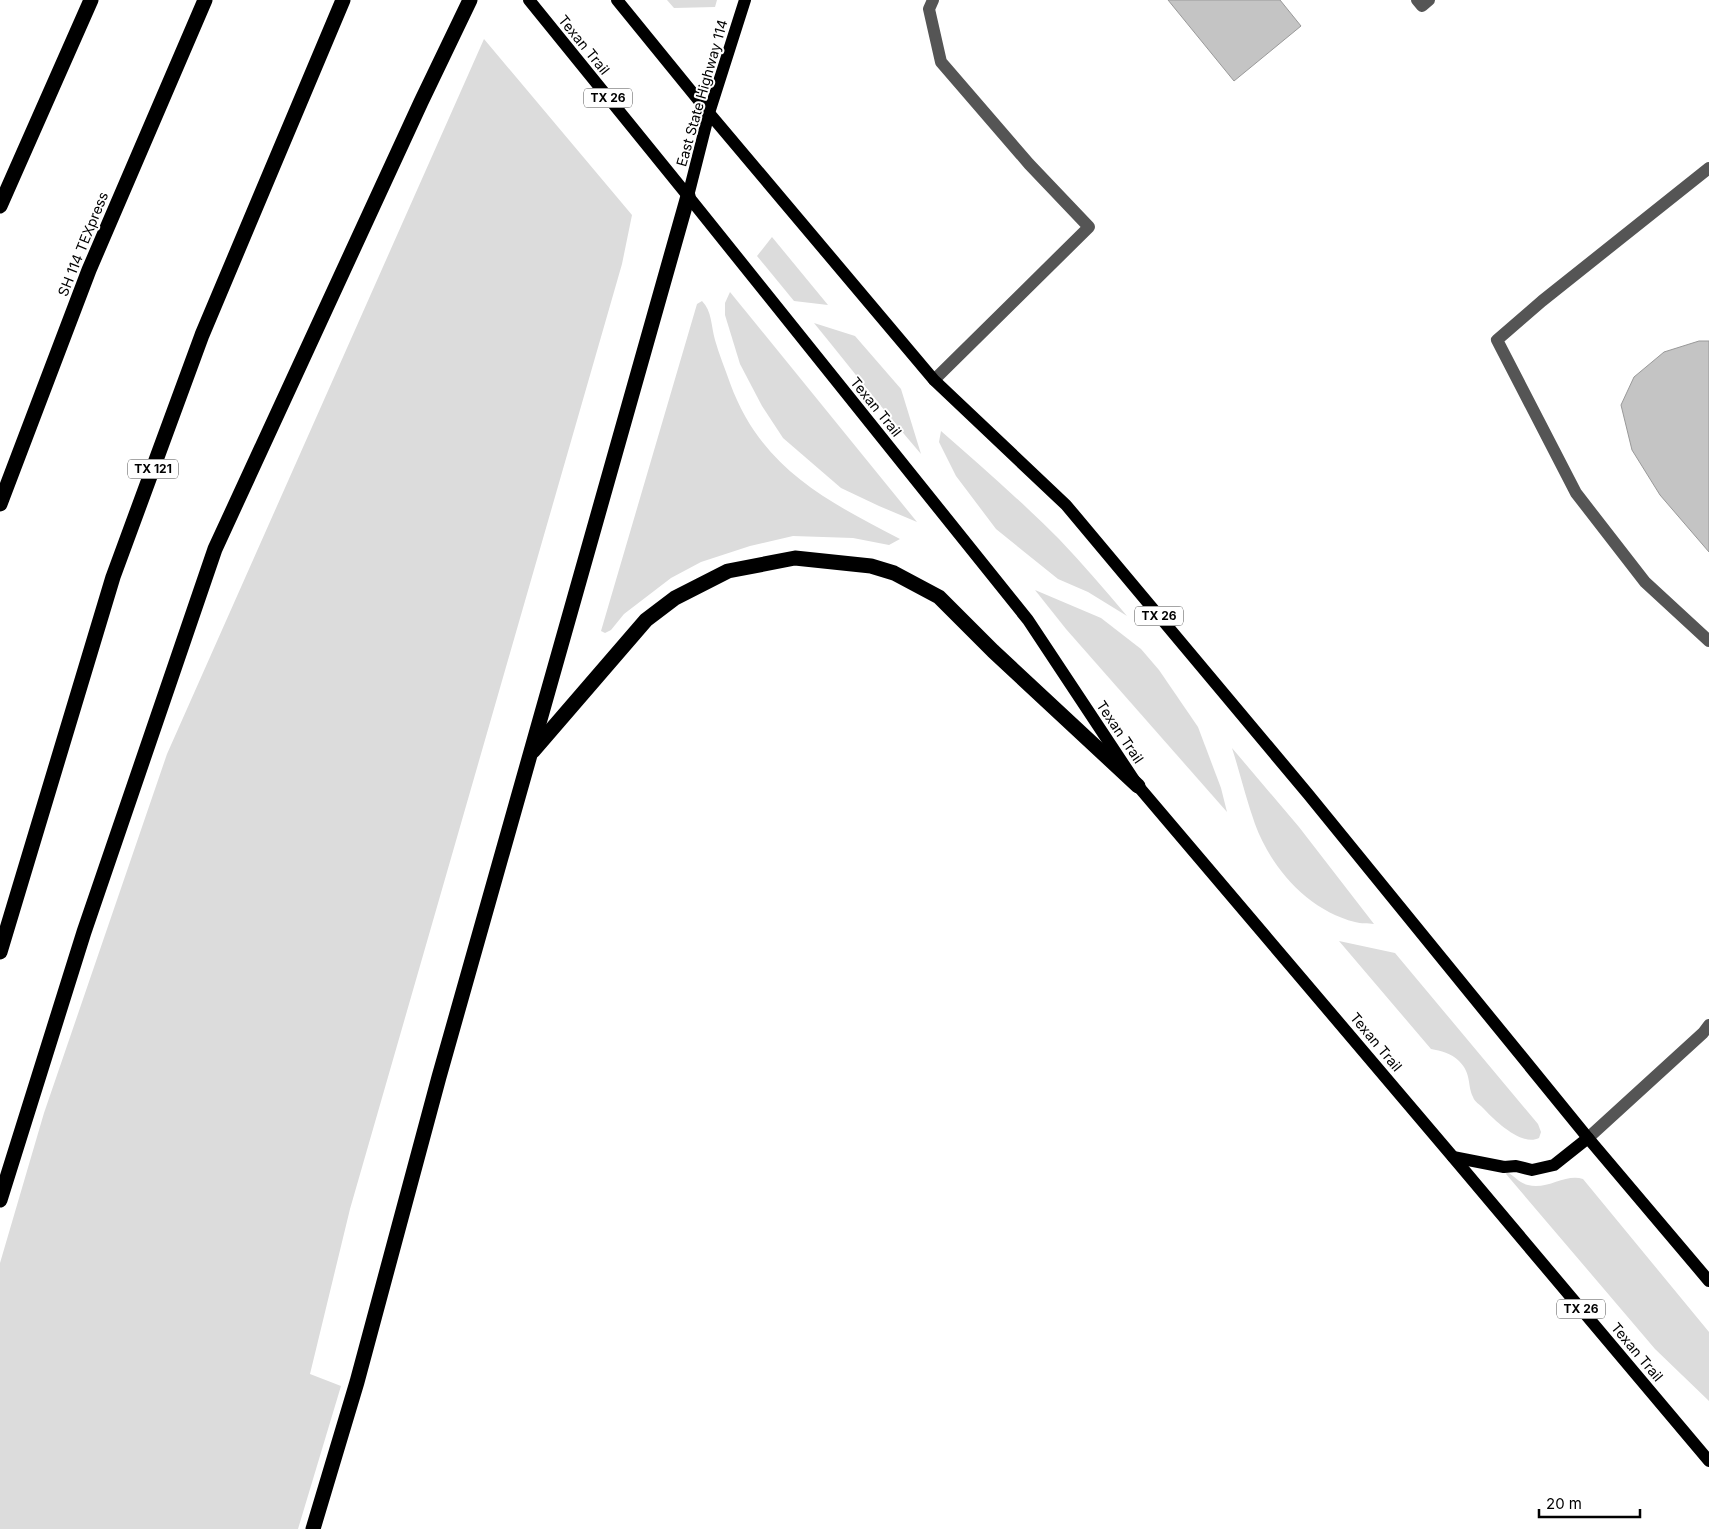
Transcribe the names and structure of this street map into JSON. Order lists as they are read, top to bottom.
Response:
{
  "streets": {
    "highway": ["SH 114 TEXpress", "TX 121"],
    "main road": ["Texan Trail", "East State Highway 114", "TX 26"]
  },
  "crossings": [
    ["Texan Trail", "East State Highway 114"],
    ["East State Highway 114", "TX 26"]
  ],
  "scale_bar": "20 m"
}
